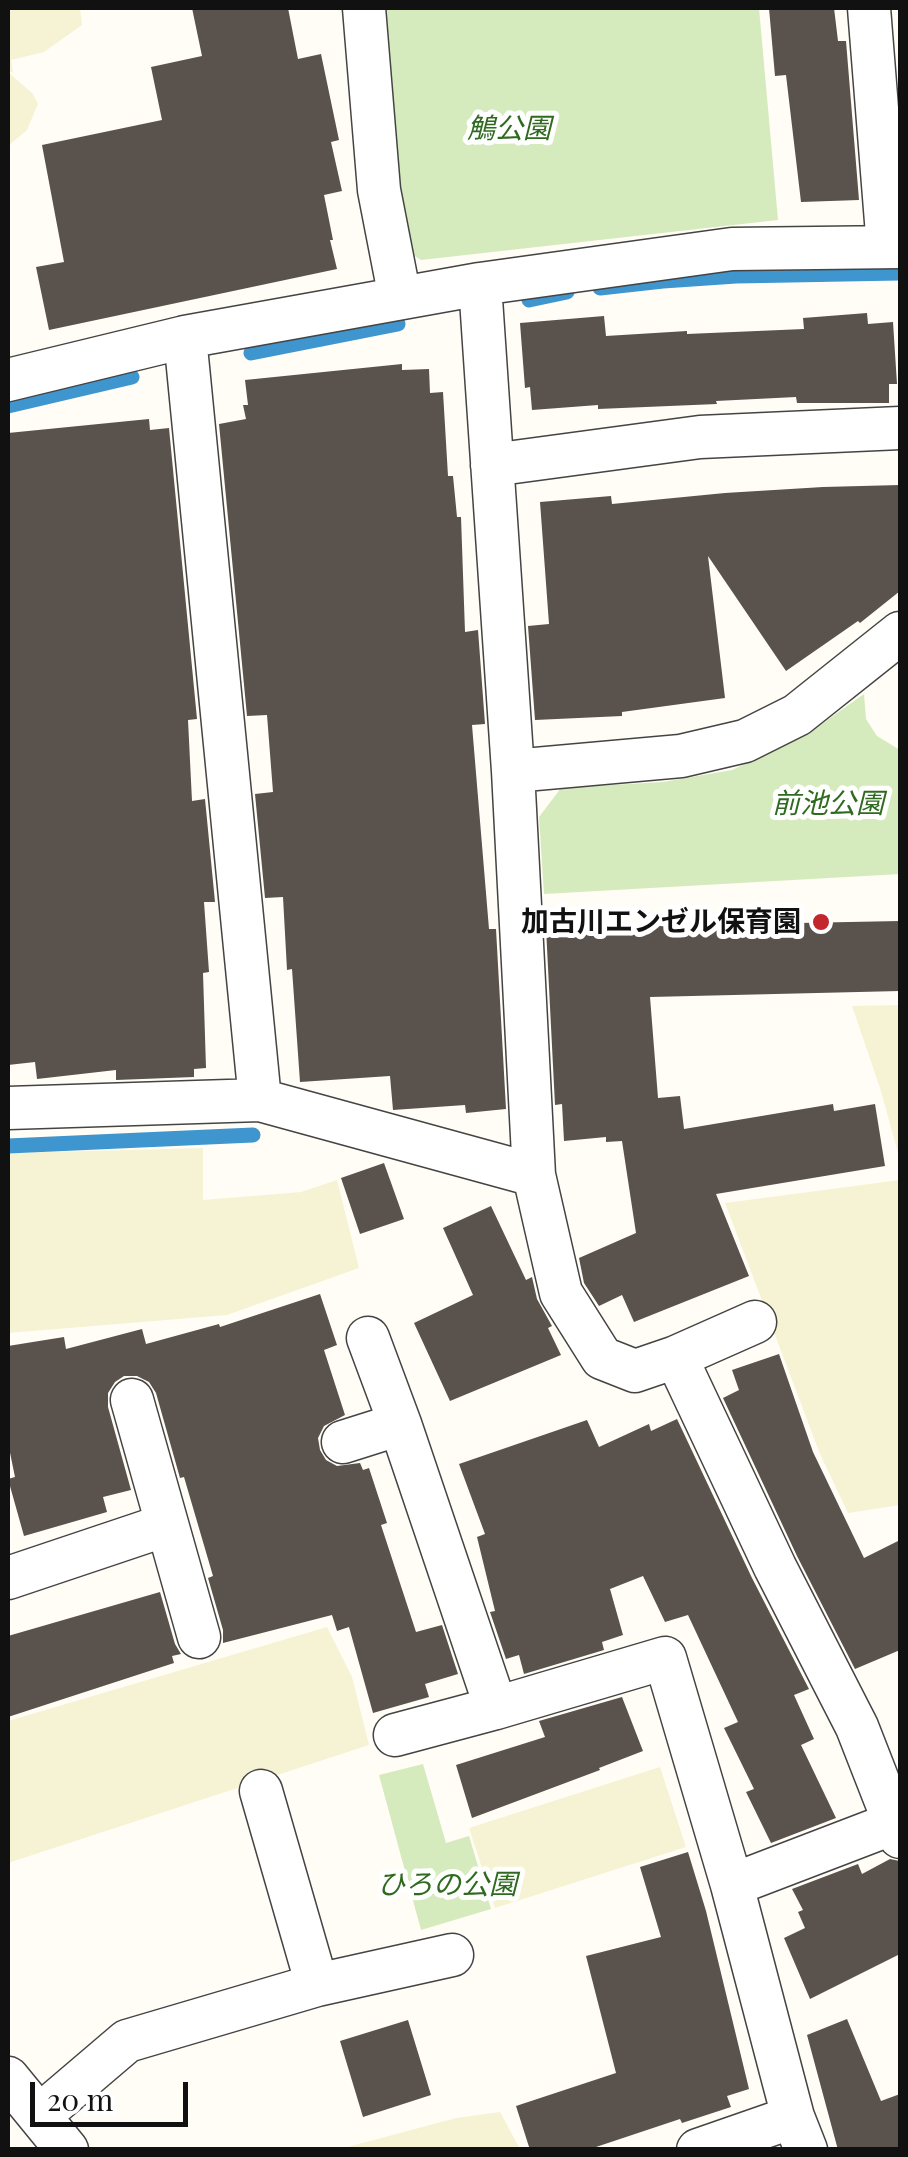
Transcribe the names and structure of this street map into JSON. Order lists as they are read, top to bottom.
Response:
{
  "parks": ["鵤公園", "前池公園", "ひろの公園"],
  "places": ["加古川エンゼル保育園"],
  "scale_bar": "20 m"
}
